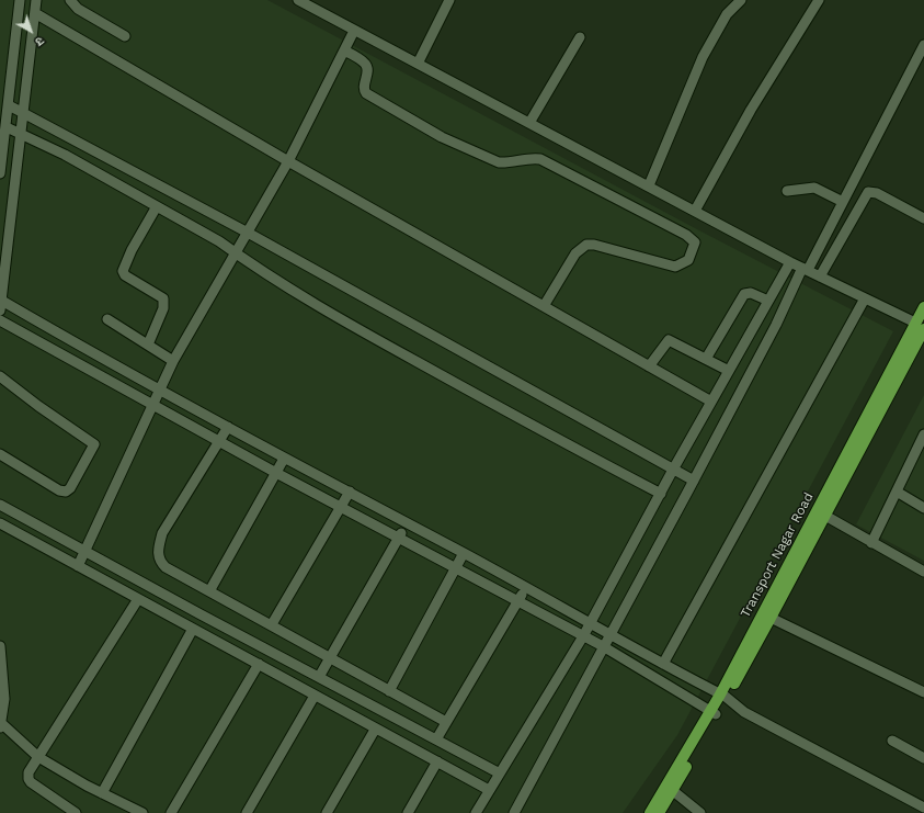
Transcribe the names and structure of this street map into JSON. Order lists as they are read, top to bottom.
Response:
{
  "streets": {
    "main road": ["Transport Nagar Road"]
  },
  "north": "bottom right"
}
